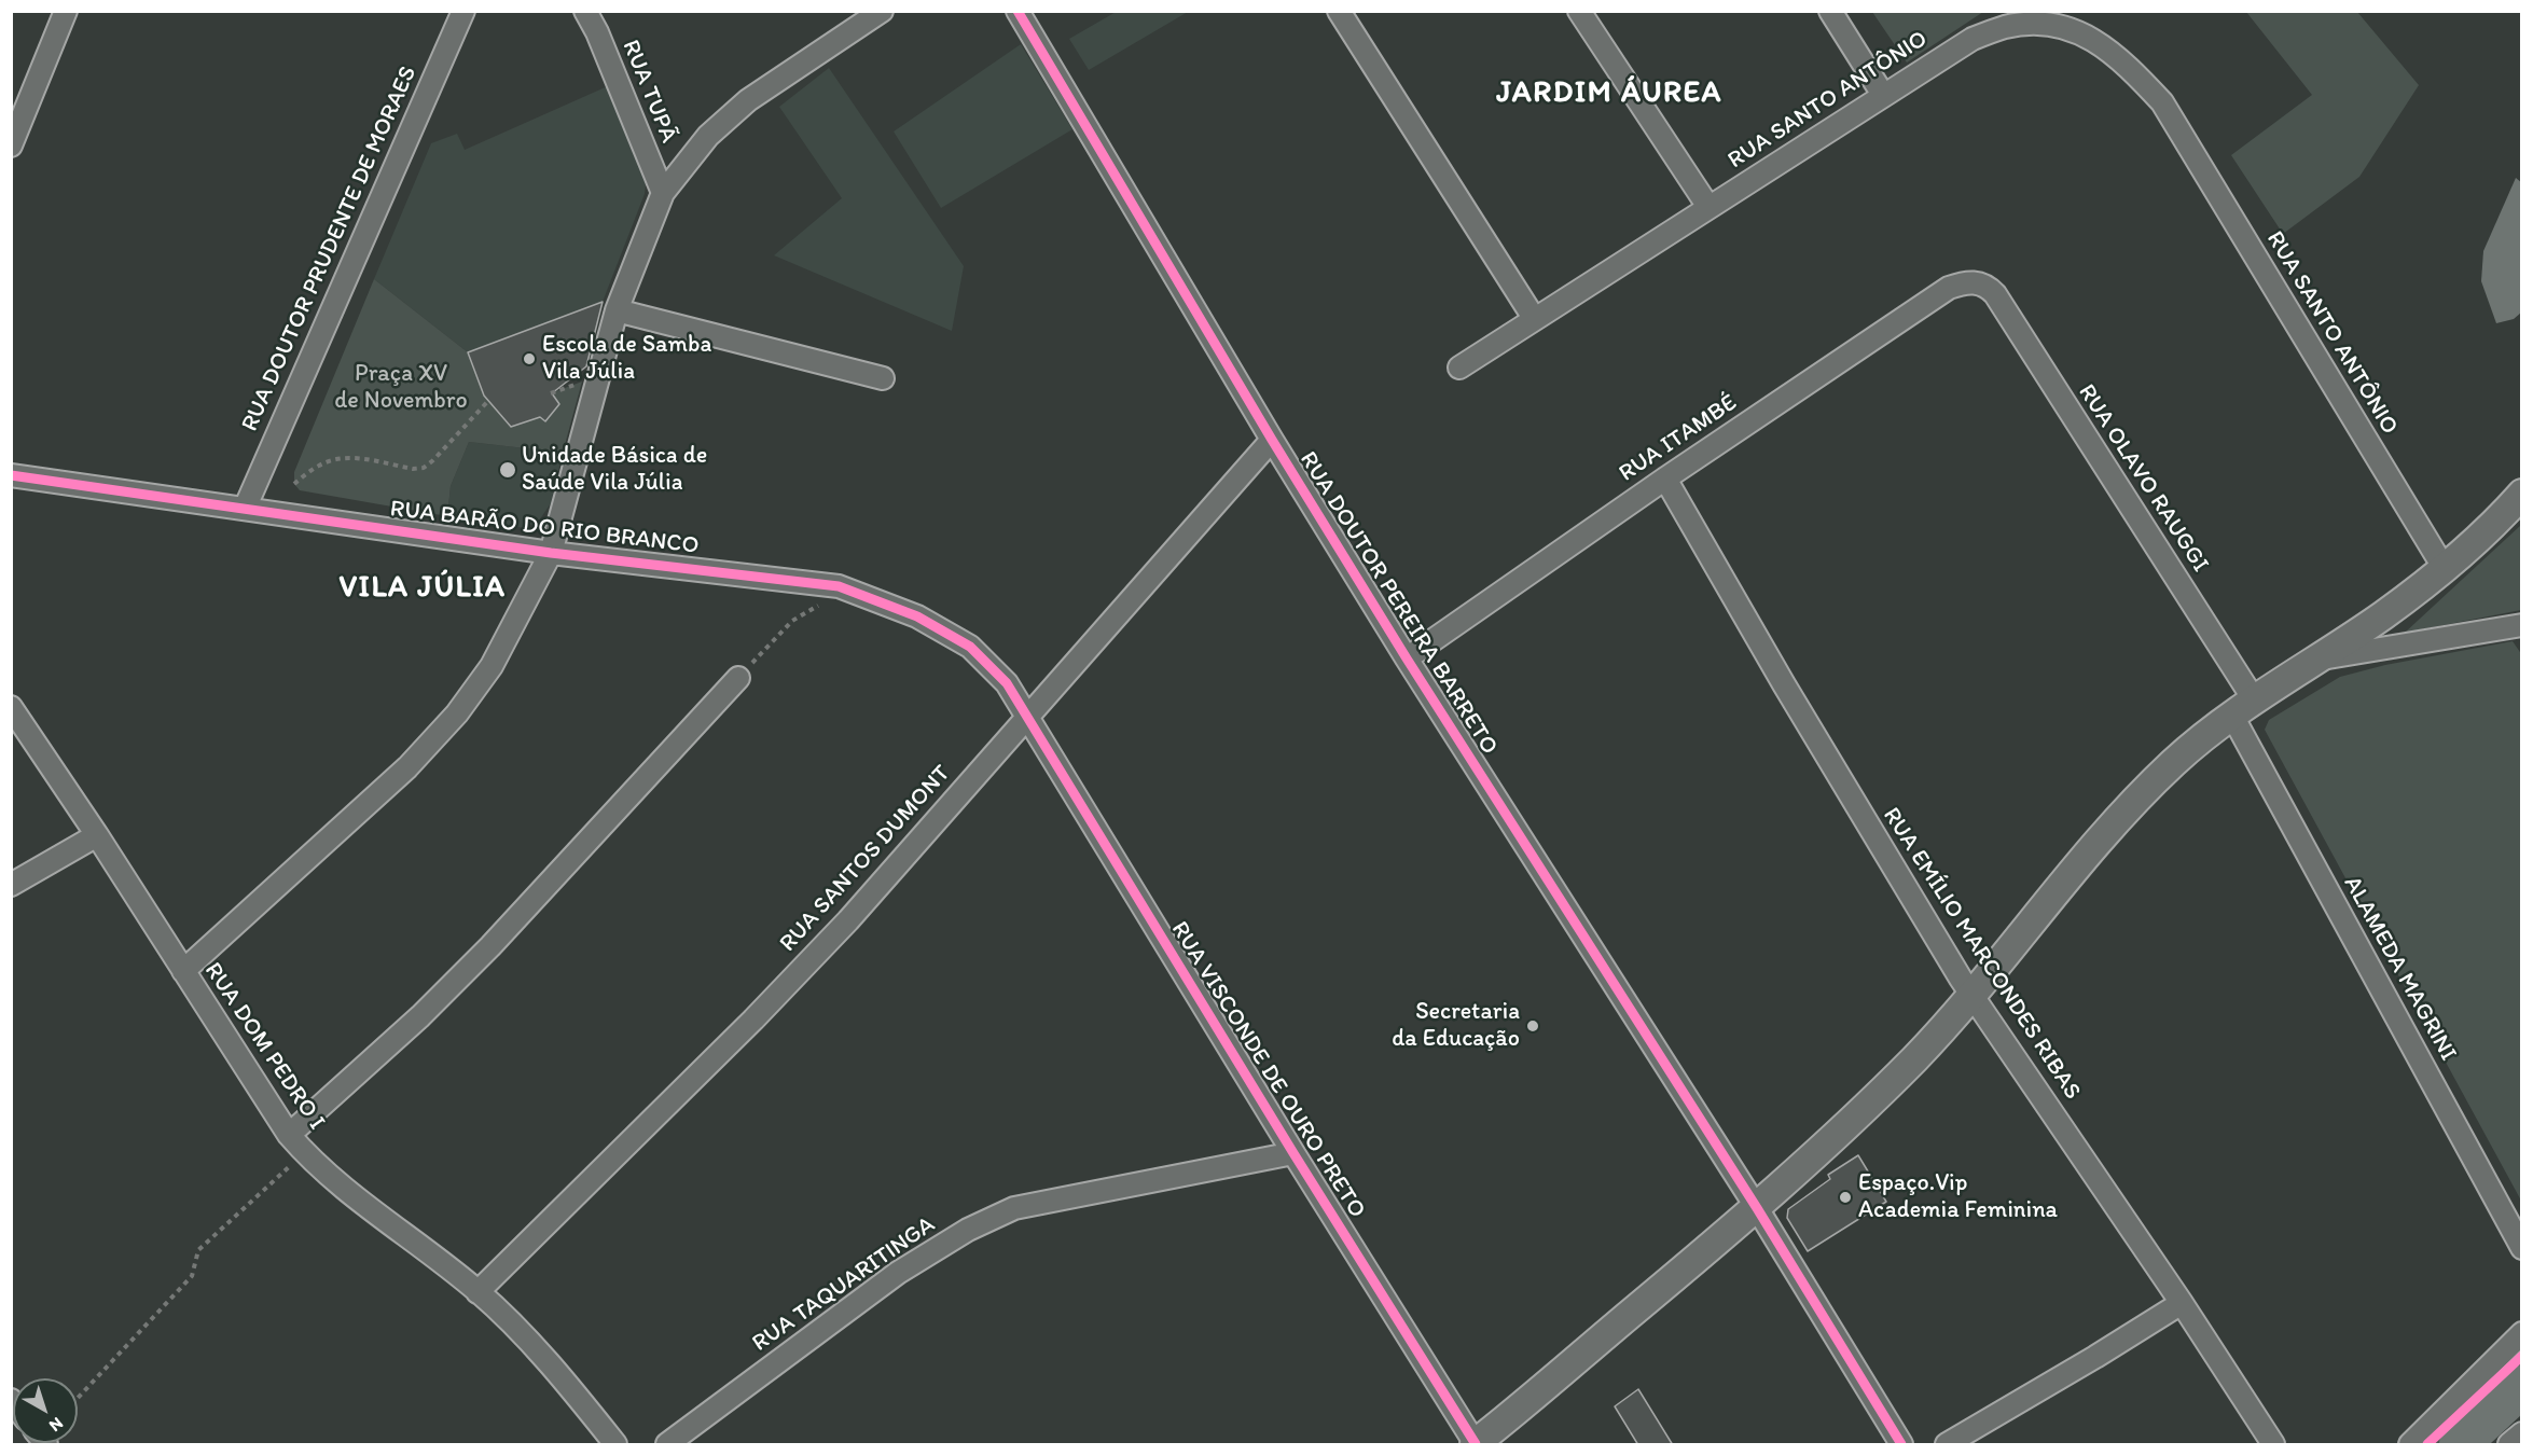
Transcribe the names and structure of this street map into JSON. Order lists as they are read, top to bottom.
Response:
{
  "streets": {
    "street": [
      "RUA TUPÃ",
      "RUA SANTO ANTÔNIO",
      "RUA DOUTOR PRUDENTE DE MORAES",
      "RUA ITAMBÉ",
      "RUA OLAVO RAUGGI",
      "RUA BARÃO DO RIO BRANCO",
      "RUA DOUTOR PEREIRA BARRETO",
      "RUA SANTOS DUMONT",
      "RUA EMÍLIO MARCONDES RIBAS",
      "ALAMEDA MAGRINI",
      "RUA DOM PEDRO I",
      "RUA VISCONDE DE OURO PRETO",
      "RUA TAQUARITINGA"
    ]
  },
  "crossings": [
    ["RUA DOUTOR PRUDENTE DE MORAES", "RUA BARÃO DO RIO BRANCO"],
    ["RUA ITAMBÉ", "RUA OLAVO RAUGGI"],
    ["RUA ITAMBÉ", "RUA DOUTOR PEREIRA BARRETO"],
    ["RUA ITAMBÉ", "RUA EMÍLIO MARCONDES RIBAS"],
    ["RUA OLAVO RAUGGI", "ALAMEDA MAGRINI"],
    ["RUA BARÃO DO RIO BRANCO", "RUA SANTOS DUMONT"],
    ["RUA BARÃO DO RIO BRANCO", "RUA VISCONDE DE OURO PRETO"],
    ["RUA DOUTOR PEREIRA BARRETO", "RUA SANTOS DUMONT"],
    ["RUA SANTOS DUMONT", "RUA DOM PEDRO I"],
    ["RUA SANTOS DUMONT", "RUA VISCONDE DE OURO PRETO"],
    ["RUA VISCONDE DE OURO PRETO", "RUA TAQUARITINGA"]
  ],
  "districts": ["JARDIM ÁUREA", "VILA JÚLIA"],
  "parks": ["Praça XV de Novembro"],
  "places": [
    "Escola de Samba Vila Júlia",
    "Unidade Básica de Saúde Vila Júlia",
    "Secretaria da Educação",
    "Espaço.Vip Academia Feminina"
  ],
  "north": "bottom right"
}
